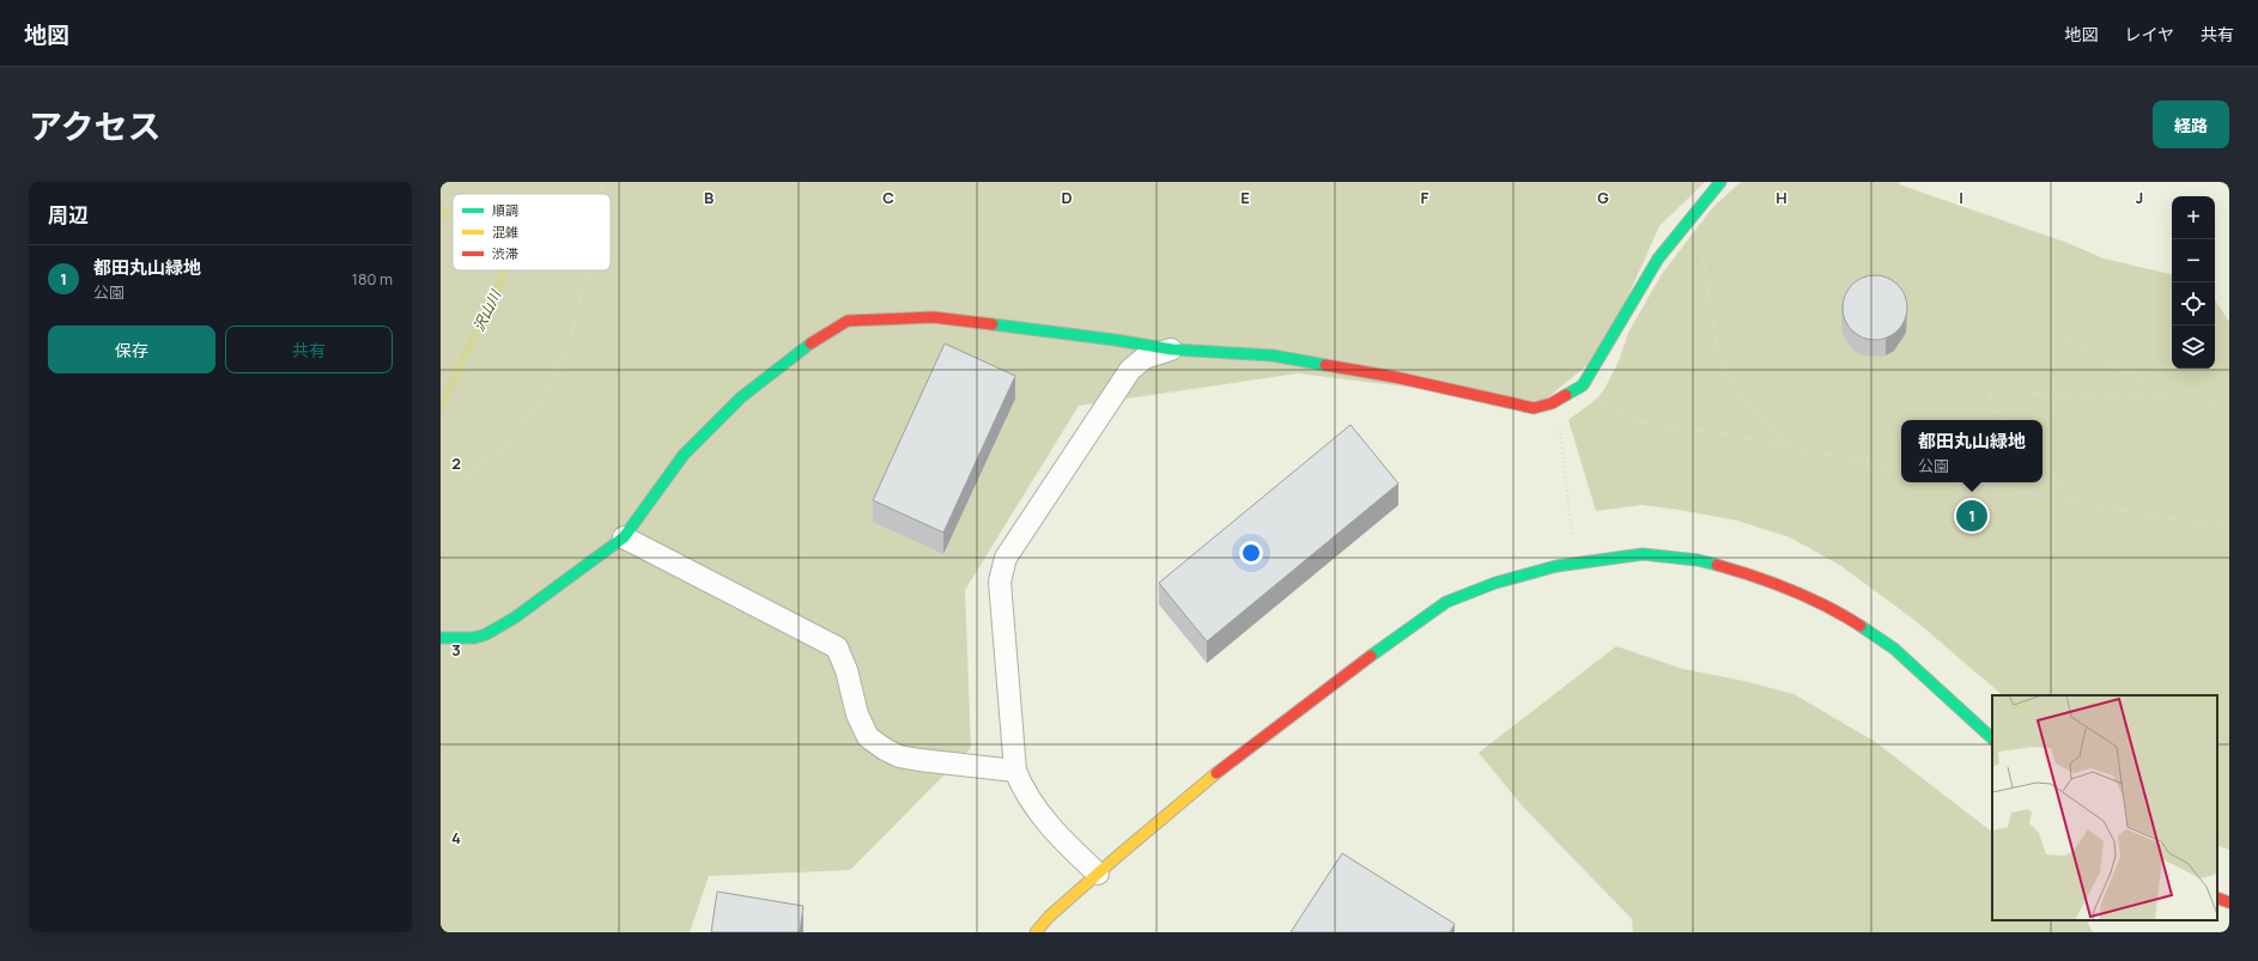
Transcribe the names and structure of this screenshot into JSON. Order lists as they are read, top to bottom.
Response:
{
  "water": ["沢山川"],
  "legend": ["順調", "混雑", "渋滞"],
  "page": {
    "header": "地図",
    "nav": ["地図", "レイヤ", "共有"],
    "title": "アクセス",
    "buttons": [
      "経路",
      ["保存", "共有"]
    ],
    "heading": "周辺",
    "map_buttons": ["+", "−"],
    "list": [
      {
        "mark": "1",
        "name": "都田丸山緑地",
        "note": "公園",
        "value": "180 m"
      }
    ],
    "popup": ["都田丸山緑地", "公園"],
    "pins": "1"
  },
  "grid": {
    "columns": [
      "B",
      "C",
      "D",
      "E",
      "F",
      "G",
      "H",
      "I",
      "J"
    ],
    "rows": ["2", "3", "4"]
  }
}
